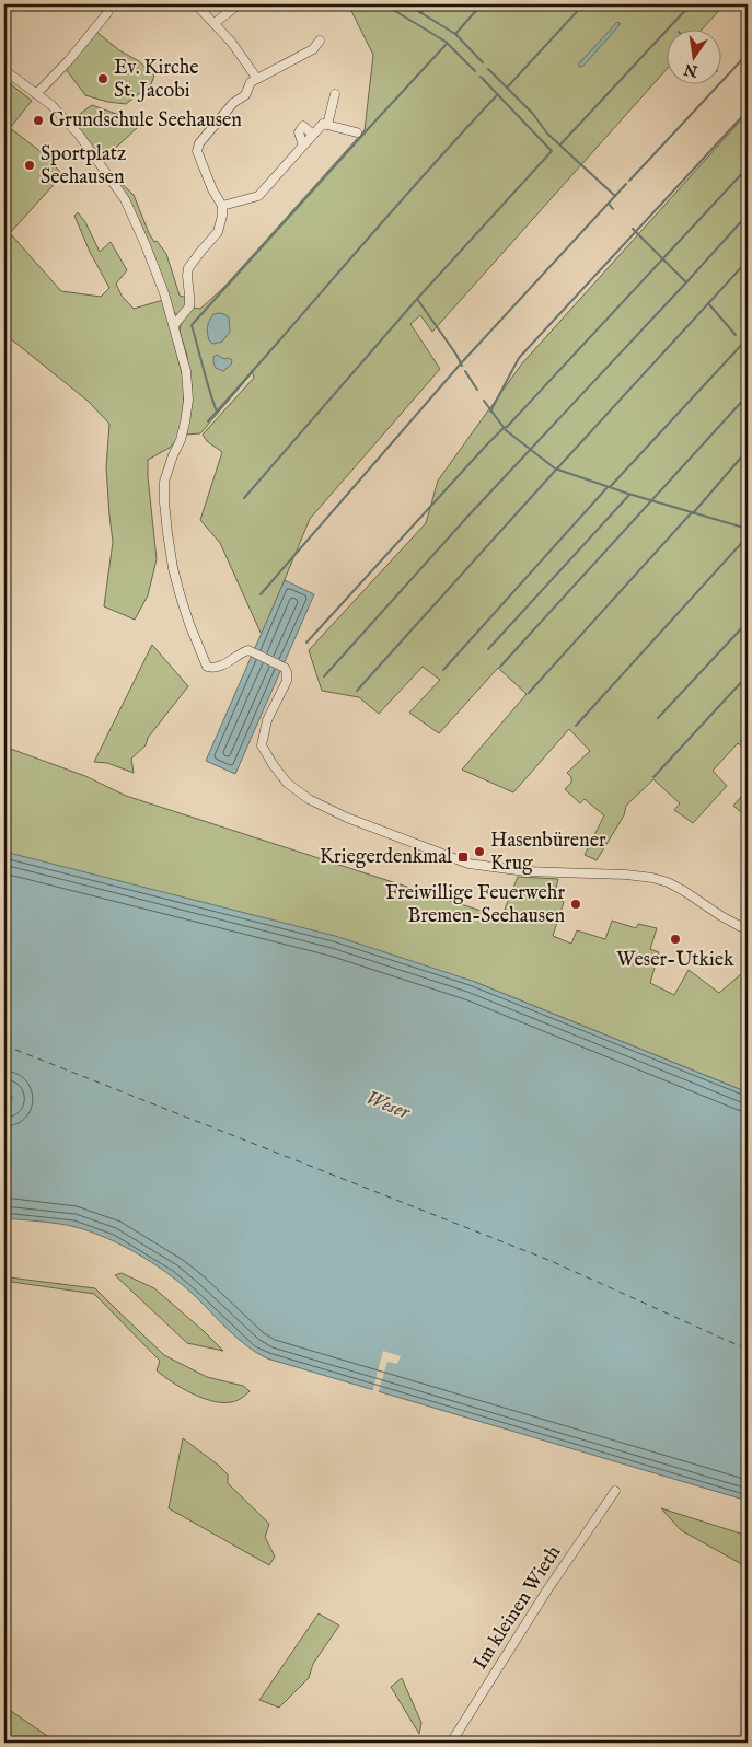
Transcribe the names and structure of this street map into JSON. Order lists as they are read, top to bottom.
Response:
{
  "streets": {
    "street": ["Im kleinen Wieth"]
  },
  "water": ["Weser"],
  "places": {
    "other": [
      "Ev. Kirche St. Jacobi",
      "Grundschule Seehausen",
      "Sportplatz Seehausen",
      "Hasenbürener Krug",
      "Freiwillige Feuerwehr Bremen-Seehausen",
      "Weser-Utkiek"
    ],
    "transit": ["Kriegerdenkmal"]
  },
  "north": "bottom"
}
